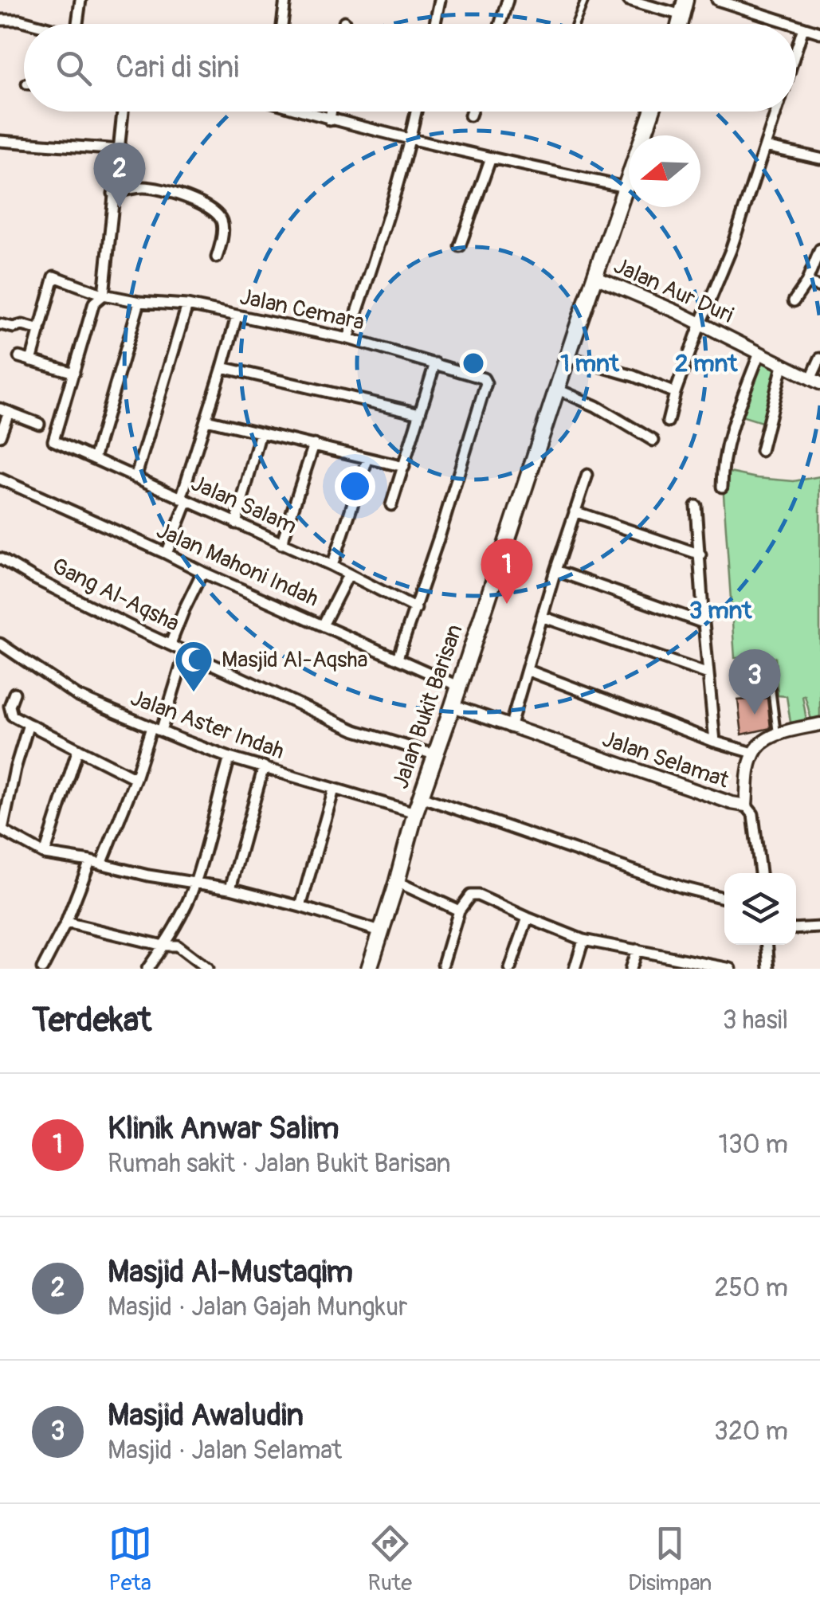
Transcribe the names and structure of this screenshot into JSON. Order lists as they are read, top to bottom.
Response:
{
  "streets": {
    "main road": ["Jalan Bukit Barisan"],
    "street": [
      "Jalan Aur Duri",
      "Jalan Cemara",
      "Jalan Salam",
      "Jalan Mahoni Indah",
      "Gang Al-Aqsha",
      "Jalan Aster Indah",
      "Jalan Selamat"
    ]
  },
  "crossings": [
    ["Jalan Aur Duri", "Jalan Bukit Barisan"],
    ["Jalan Cemara", "Jalan Salam"],
    ["Jalan Mahoni Indah", "Jalan Bukit Barisan"],
    ["Gang Al-Aqsha", "Jalan Bukit Barisan"],
    ["Jalan Bukit Barisan", "Jalan Aster Indah"],
    ["Jalan Bukit Barisan", "Jalan Selamat"]
  ],
  "places": {
    "mosque": ["Masjid Al-Aqsha"]
  },
  "north": "left",
  "page": {
    "search": "Cari di sini",
    "pins": ["2", "1", "3"],
    "heading": ["Terdekat", "3 hasil"],
    "list": [
      {
        "mark": "1",
        "name": "Klinik Anwar Salim",
        "note": "Rumah sakit · Jalan Bukit Barisan",
        "value": "130 m"
      },
      {
        "mark": "2",
        "name": "Masjid Al-Mustaqim",
        "note": "Masjid · Jalan Gajah Mungkur",
        "value": "250 m"
      },
      {
        "mark": "3",
        "name": "Masjid Awaludin",
        "note": "Masjid · Jalan Selamat",
        "value": "320 m"
      }
    ],
    "nav": ["Peta", "Rute", "Disimpan"]
  },
  "rings": ["1 mnt", "2 mnt", "3 mnt"]
}
